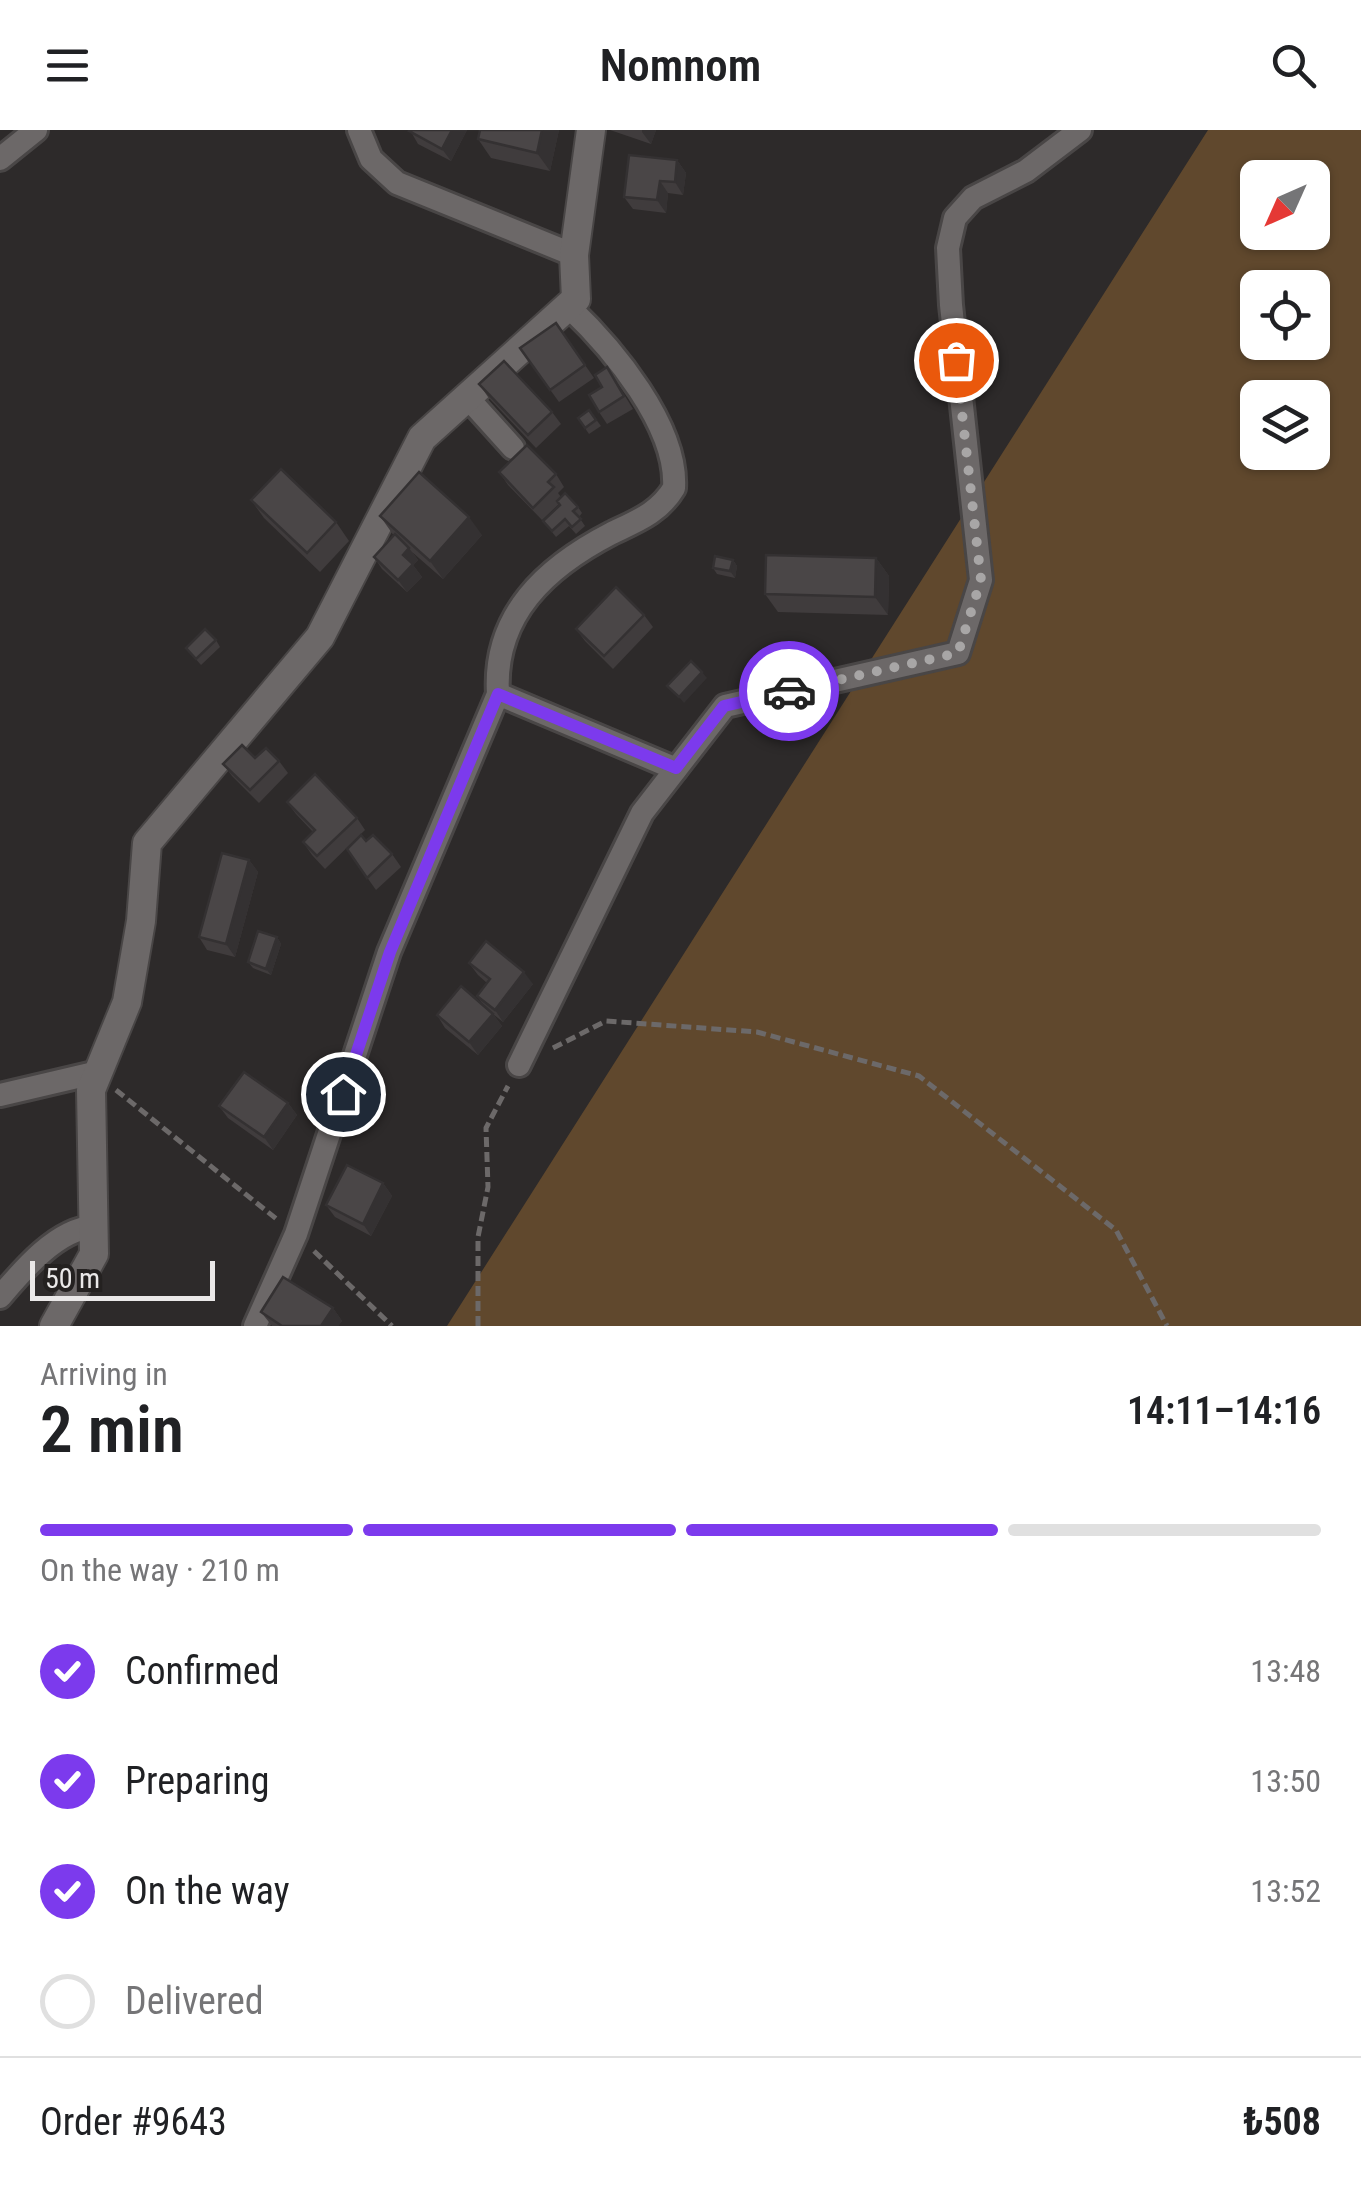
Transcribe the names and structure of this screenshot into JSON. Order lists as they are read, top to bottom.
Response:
{
  "scale_bar": "50 m",
  "north": "bottom left",
  "page": {
    "header": "Nomnom",
    "scale": "50 m",
    "heading": ["2 min", "Arriving in", "14:11–14:16"],
    "panel": ["Order #9643", "₺508"],
    "bar": "On the way · 210 m",
    "list": [
      ["Confirmed", "13:48"],
      ["Preparing", "13:50"],
      ["On the way", "13:52"],
      "Delivered"
    ]
  }
}
